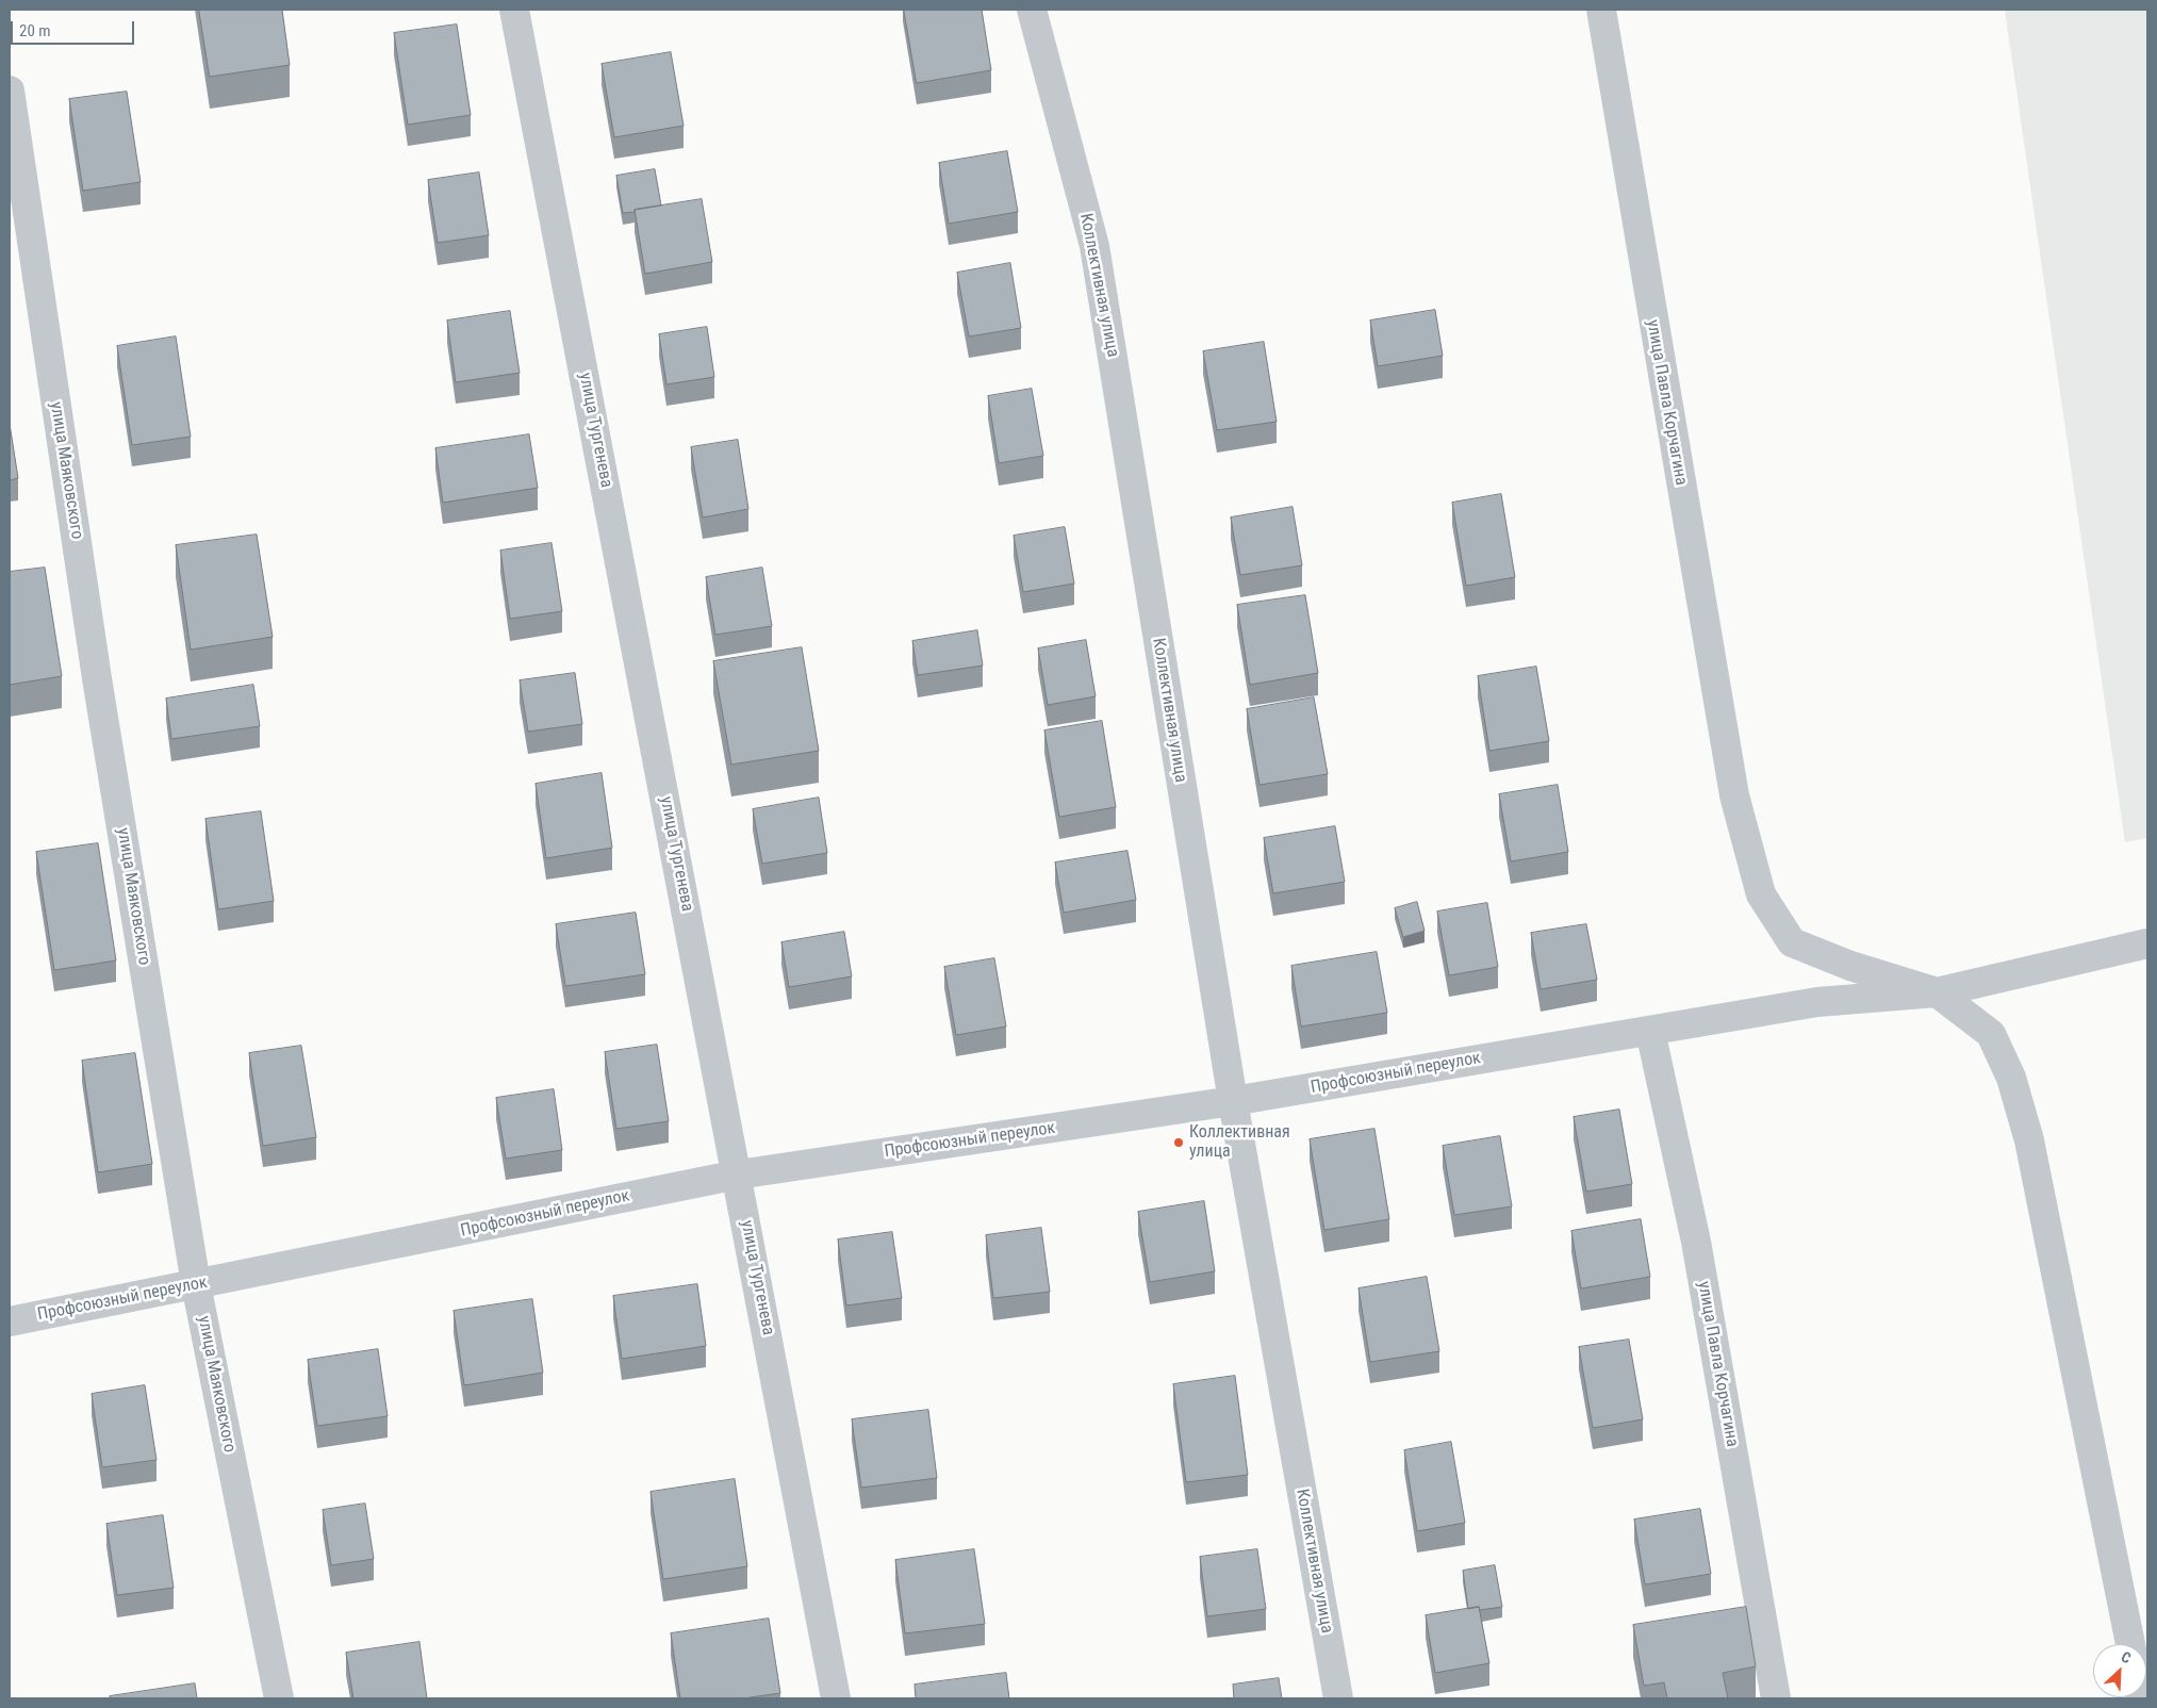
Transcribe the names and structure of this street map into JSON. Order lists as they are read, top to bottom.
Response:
{
  "streets": {
    "street": [
      "Коллективная улица",
      "улица Павла Корчагина",
      "улица Тургенева",
      "улица Маяковского",
      "Профсоюзный переулок"
    ]
  },
  "crossings": [
    ["Коллективная улица", "Профсоюзный переулок"],
    ["улица Павла Корчагина", "Профсоюзный переулок"],
    ["улица Тургенева", "Профсоюзный переулок"],
    ["улица Маяковского", "Профсоюзный переулок"]
  ],
  "places": ["Коллективная улица"],
  "scale_bar": "20 m",
  "north": "top right"
}
